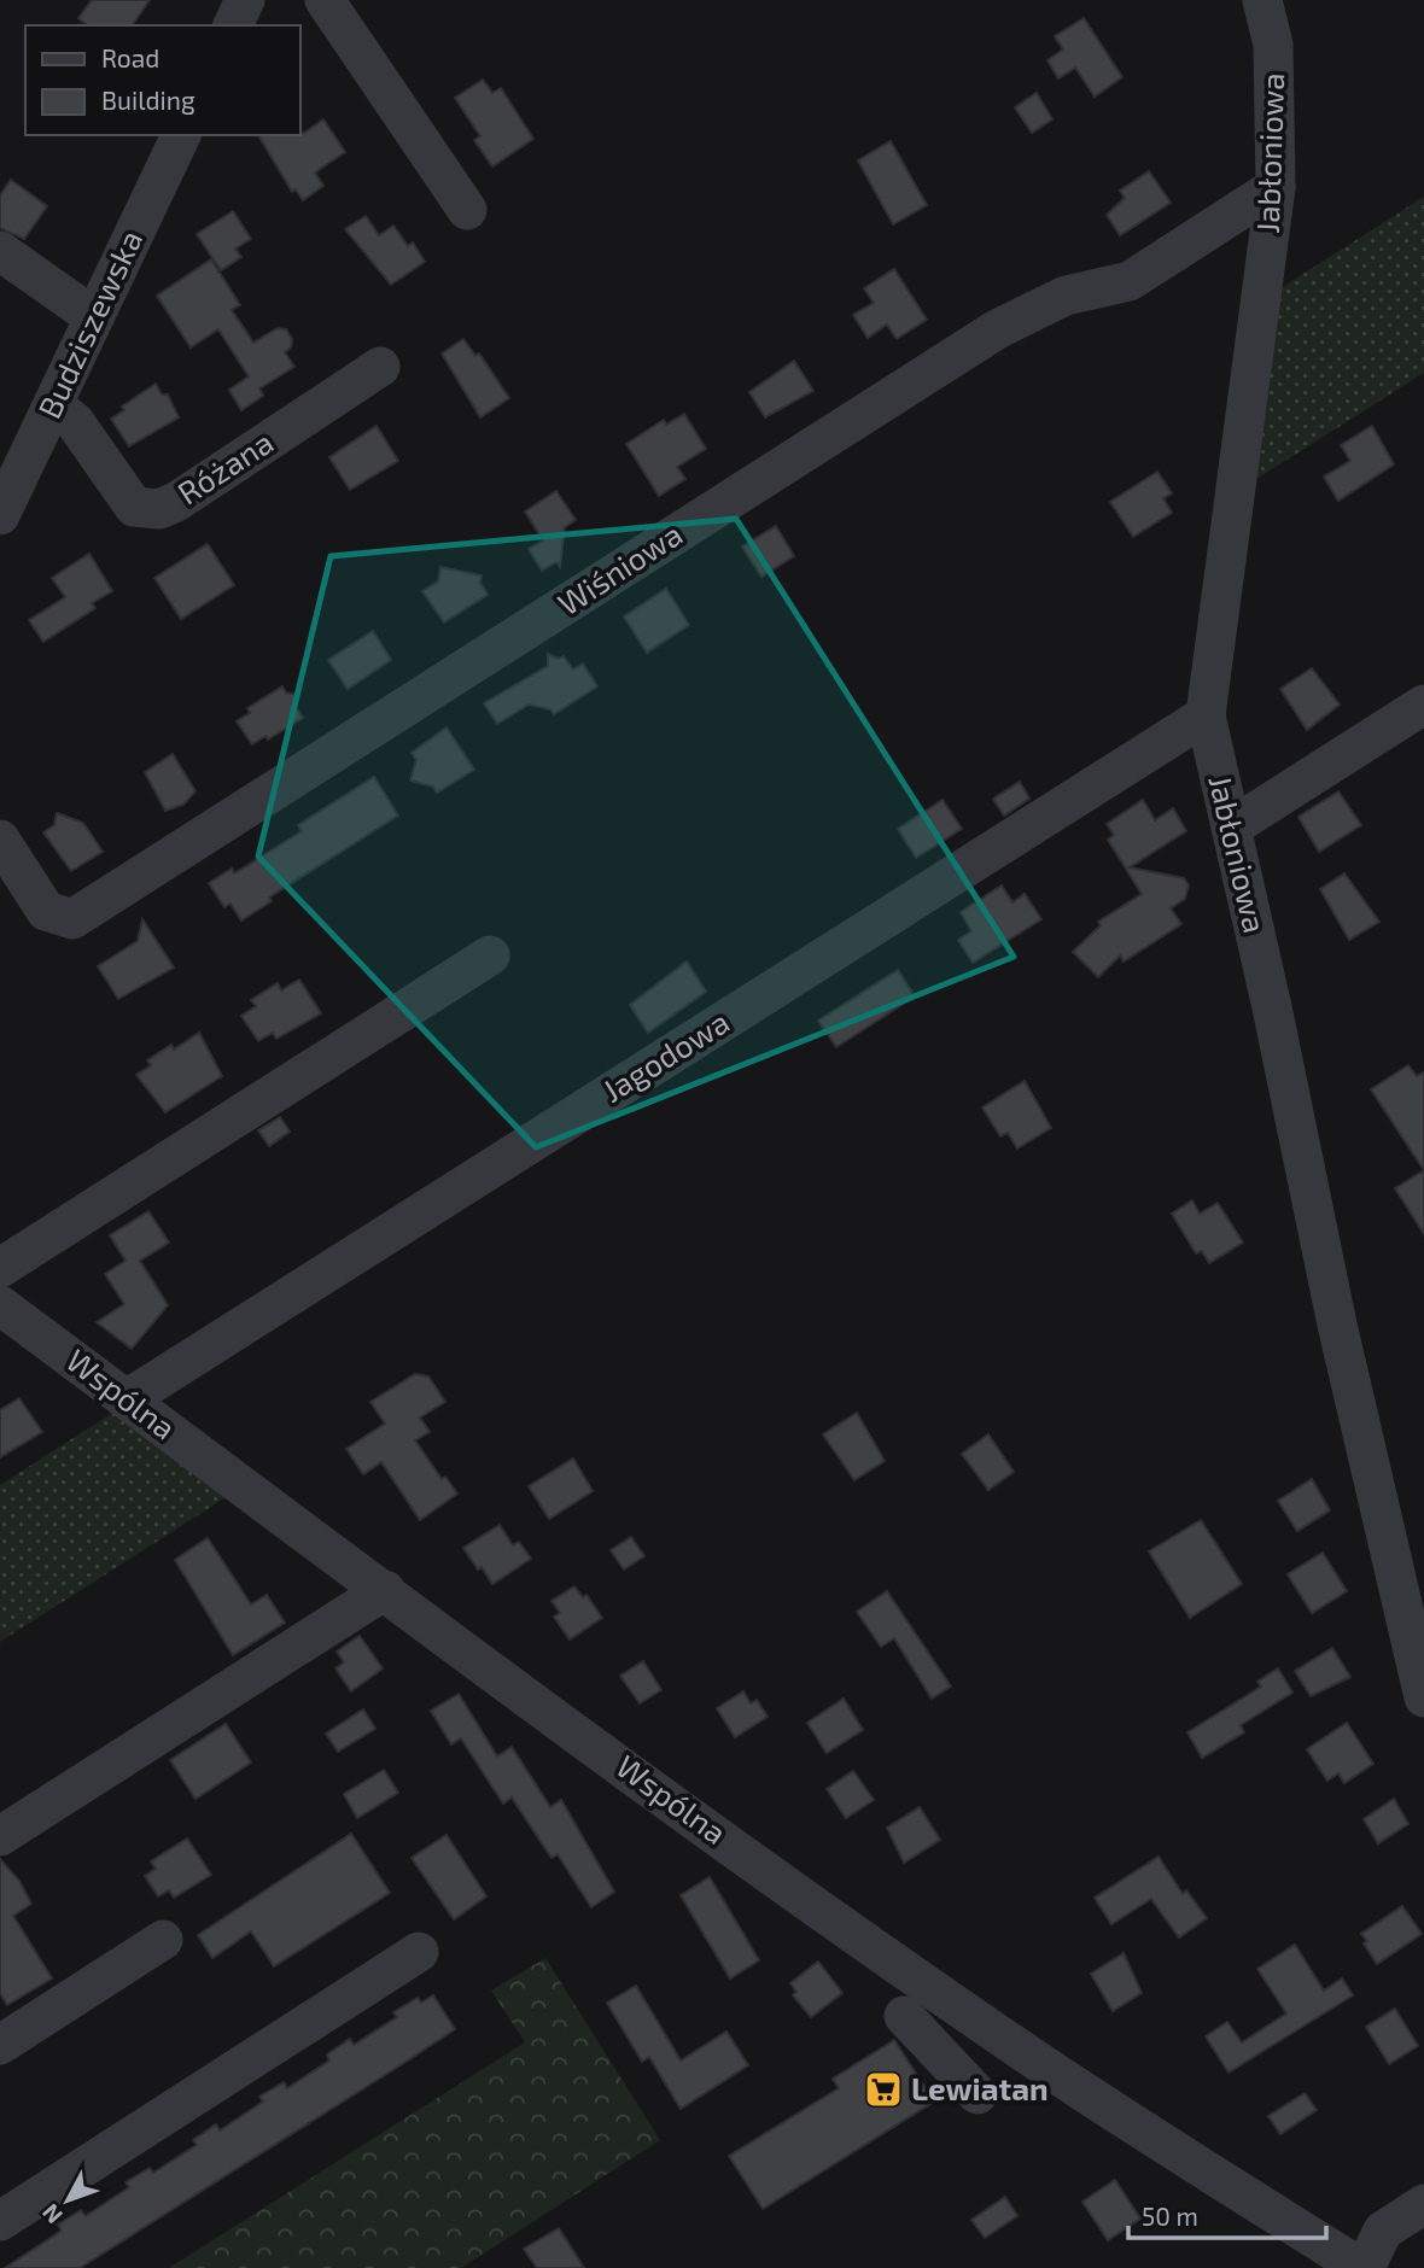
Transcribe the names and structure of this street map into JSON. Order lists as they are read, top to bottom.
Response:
{
  "streets": {
    "street": [
      "Jabłoniowa",
      "Budziszewska",
      "Różana",
      "Wiśniowa",
      "Jagodowa",
      "Wspólna"
    ]
  },
  "crossings": [
    ["Jabłoniowa", "Wiśniowa"],
    ["Jabłoniowa", "Jagodowa"],
    ["Budziszewska", "Różana"],
    ["Jagodowa", "Wspólna"]
  ],
  "places": {
    "supermarket": ["Lewiatan"]
  },
  "legend": ["Road", "Building"],
  "scale_bar": "50 m",
  "north": "bottom left"
}
